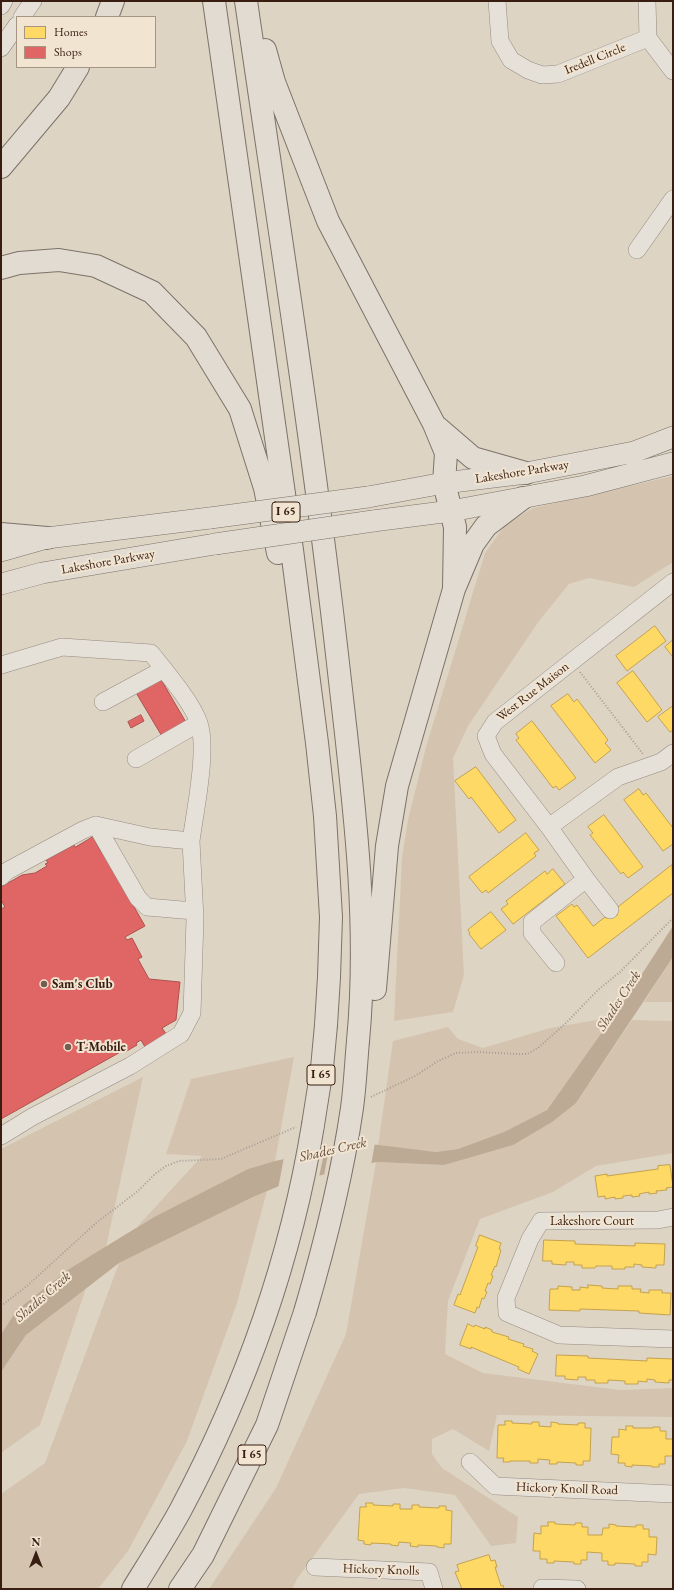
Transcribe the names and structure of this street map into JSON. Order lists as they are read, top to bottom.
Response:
{
  "streets": {
    "highway": ["I 65"],
    "main road": ["Lakeshore Parkway"],
    "street": [
      "Iredell Circle",
      "West Rue Maison",
      "Lakeshore Court",
      "Hickory Knoll Road",
      "Hickory Knolls"
    ]
  },
  "water": ["Shades Creek"],
  "places": ["Sam's Club", "T-Mobile"],
  "legend": ["Homes", "Shops"],
  "north": "top"
}
